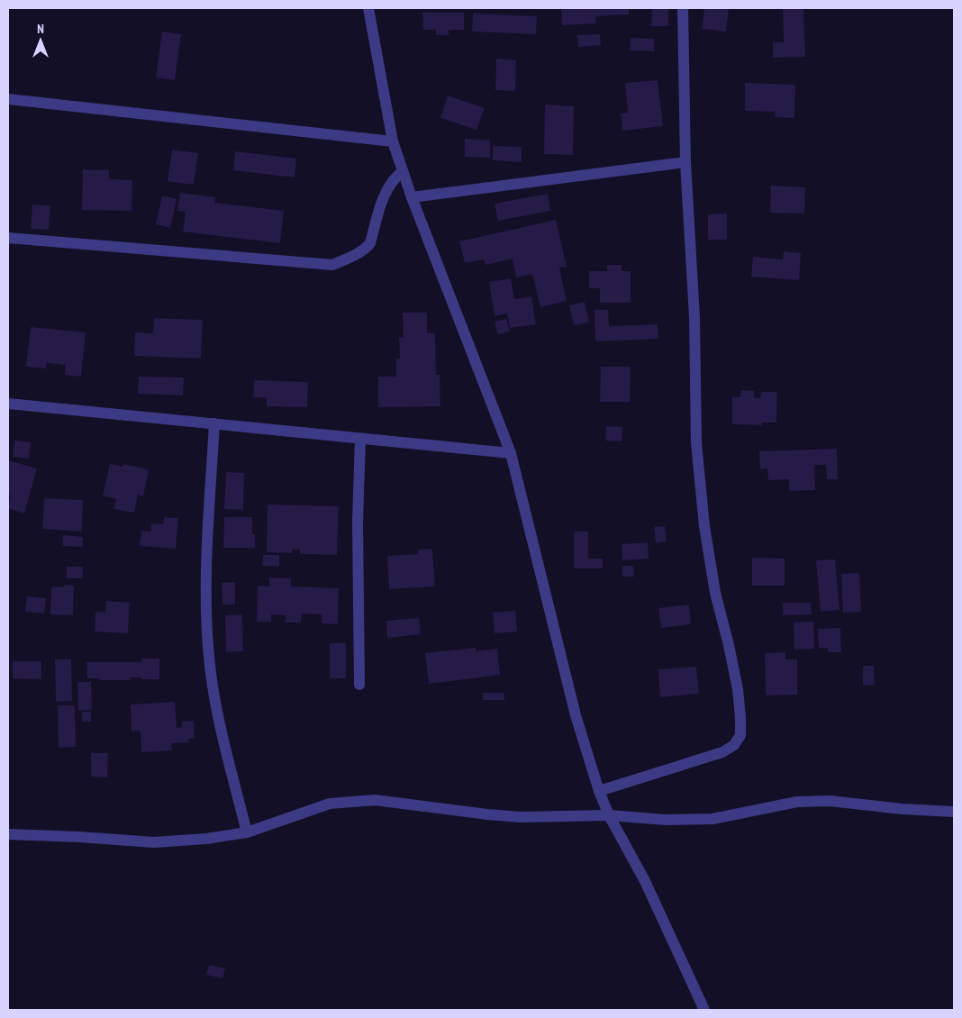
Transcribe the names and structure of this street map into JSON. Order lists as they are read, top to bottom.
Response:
{
  "north": "top"
}
